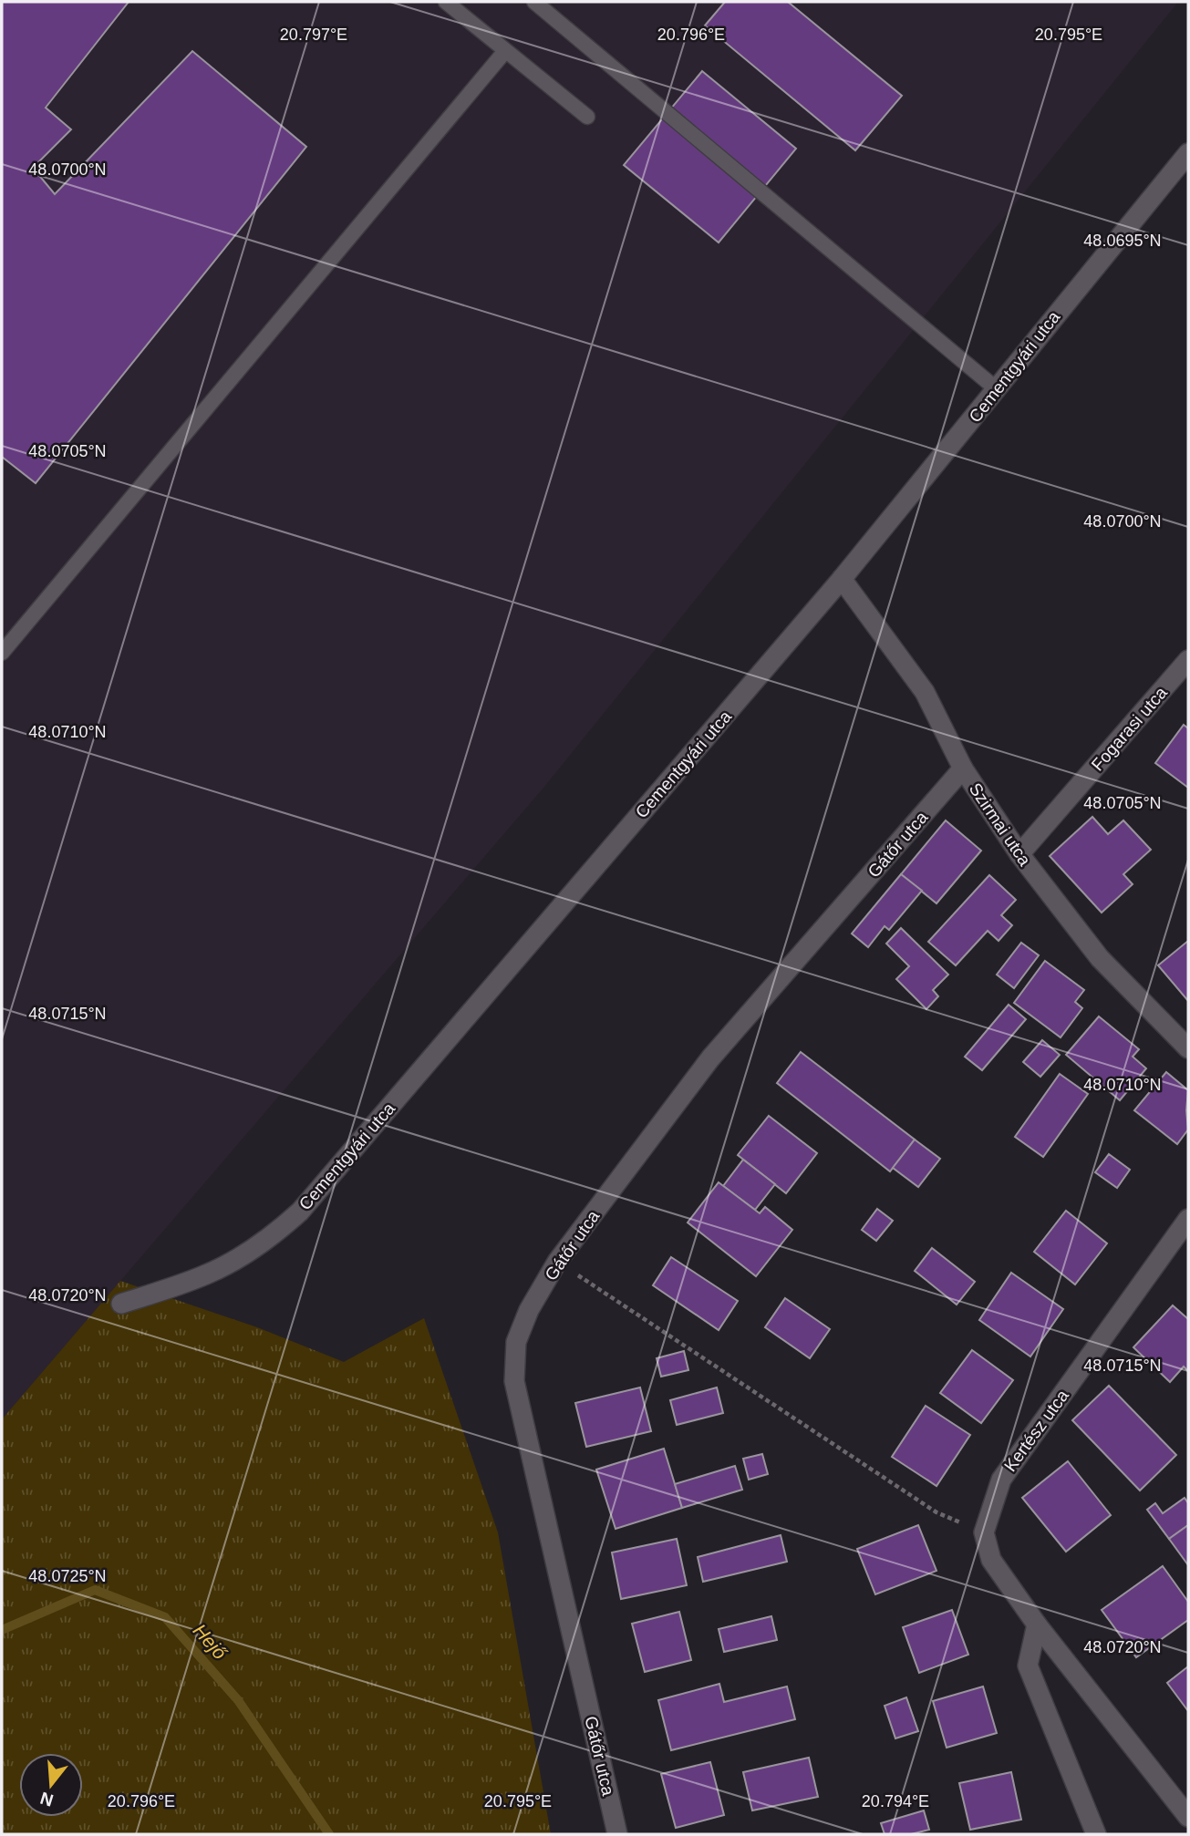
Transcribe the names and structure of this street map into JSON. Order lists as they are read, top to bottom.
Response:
{
  "streets": {
    "street": [
      "Cementgyári utca",
      "Fogarasi utca",
      "Szirmai utca",
      "Gátőr utca",
      "Kertész utca"
    ]
  },
  "crossings": [
    ["Cementgyári utca", "Szirmai utca"],
    ["Fogarasi utca", "Szirmai utca"],
    ["Szirmai utca", "Gátőr utca"]
  ],
  "water": ["Hejő"],
  "north": "bottom",
  "coordinates": [
    "20.797°E",
    "20.796°E",
    "20.795°E",
    "48.0700°N",
    "48.0695°N",
    "48.0705°N",
    "48.0710°N",
    "48.0715°N",
    "48.0720°N",
    "48.0725°N",
    "20.794°E"
  ]
}
